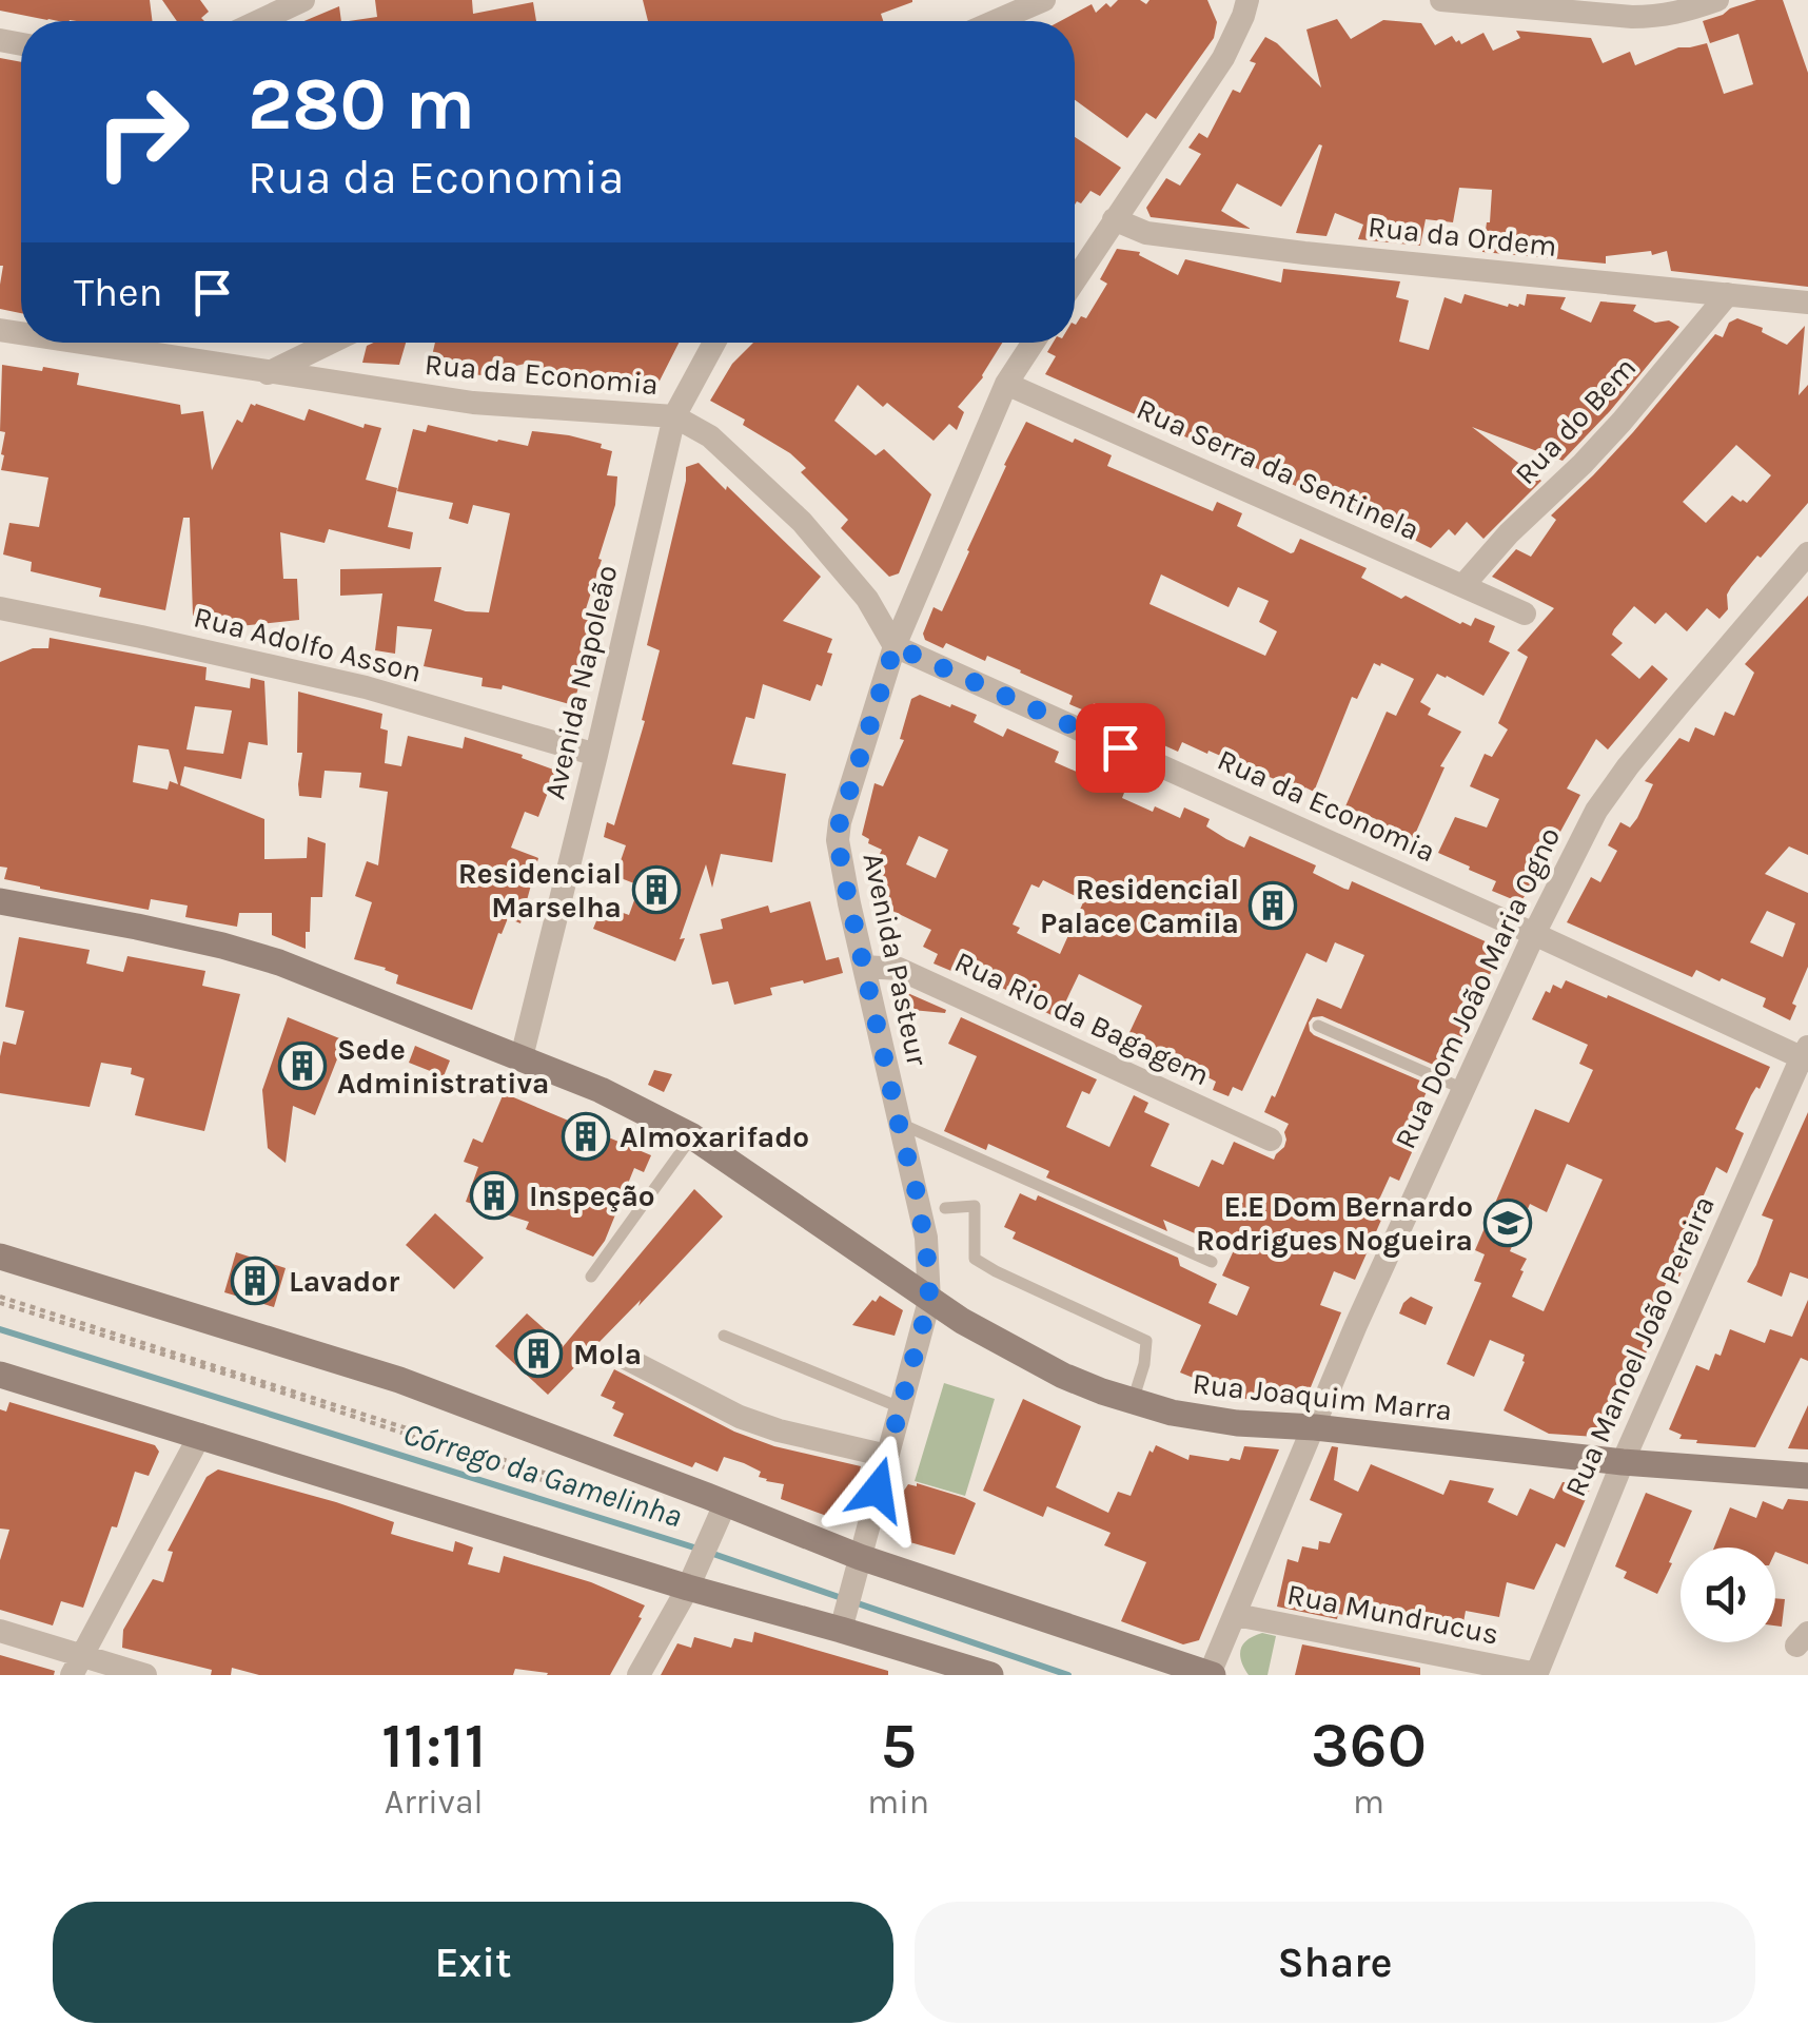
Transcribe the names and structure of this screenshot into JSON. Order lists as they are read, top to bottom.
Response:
{
  "streets": {
    "main road": ["Rua Joaquim Marra"],
    "street": [
      "Rua da Ordem",
      "Rua da Economia",
      "Rua do Bem",
      "Rua Serra da Sentinela",
      "Rua Adolfo Asson",
      "Avenida Napoleão",
      "Avenida Pasteur",
      "Rua Dom João Maria Ogno",
      "Rua Rio da Bagagem",
      "Rua Manoel João Pereira",
      "Rua Mundrucus"
    ]
  },
  "crossings": [
    ["Rua da Ordem", "Rua do Bem"],
    ["Rua da Economia", "Avenida Napoleão"],
    ["Rua da Economia", "Avenida Pasteur"],
    ["Rua da Economia", "Rua Dom João Maria Ogno"],
    ["Rua da Economia", "Rua Manoel João Pereira"],
    ["Rua do Bem", "Rua Serra da Sentinela"],
    ["Rua Serra da Sentinela", "Avenida Pasteur"],
    ["Rua Adolfo Asson", "Avenida Napoleão"],
    ["Avenida Napoleão", "Rua Joaquim Marra"],
    ["Avenida Pasteur", "Rua Rio da Bagagem"],
    ["Avenida Pasteur", "Rua Joaquim Marra"],
    ["Rua Dom João Maria Ogno", "Rua Joaquim Marra"],
    ["Rua Dom João Maria Ogno", "Rua Mundrucus"],
    ["Rua Manoel João Pereira", "Rua Joaquim Marra"],
    ["Rua Manoel João Pereira", "Rua Mundrucus"]
  ],
  "water": ["Córrego da Gamelinha"],
  "places": {
    "building": [
      "Residencial Marselha",
      "Residencial Palace Camila",
      "Sede Administrativa",
      "Almoxarifado",
      "Inspeção",
      "Lavador",
      "Mola"
    ],
    "school or university": ["E.E Dom Bernardo Rodrigues Nogueira"]
  },
  "page": {
    "turn": ["280 m", "Rua da Economia"],
    "then": "Then",
    "eta": [
      "11:11",
      "Arrival",
      "5",
      "min",
      "360",
      "m"
    ],
    "buttons": ["Exit", "Share"]
  }
}
